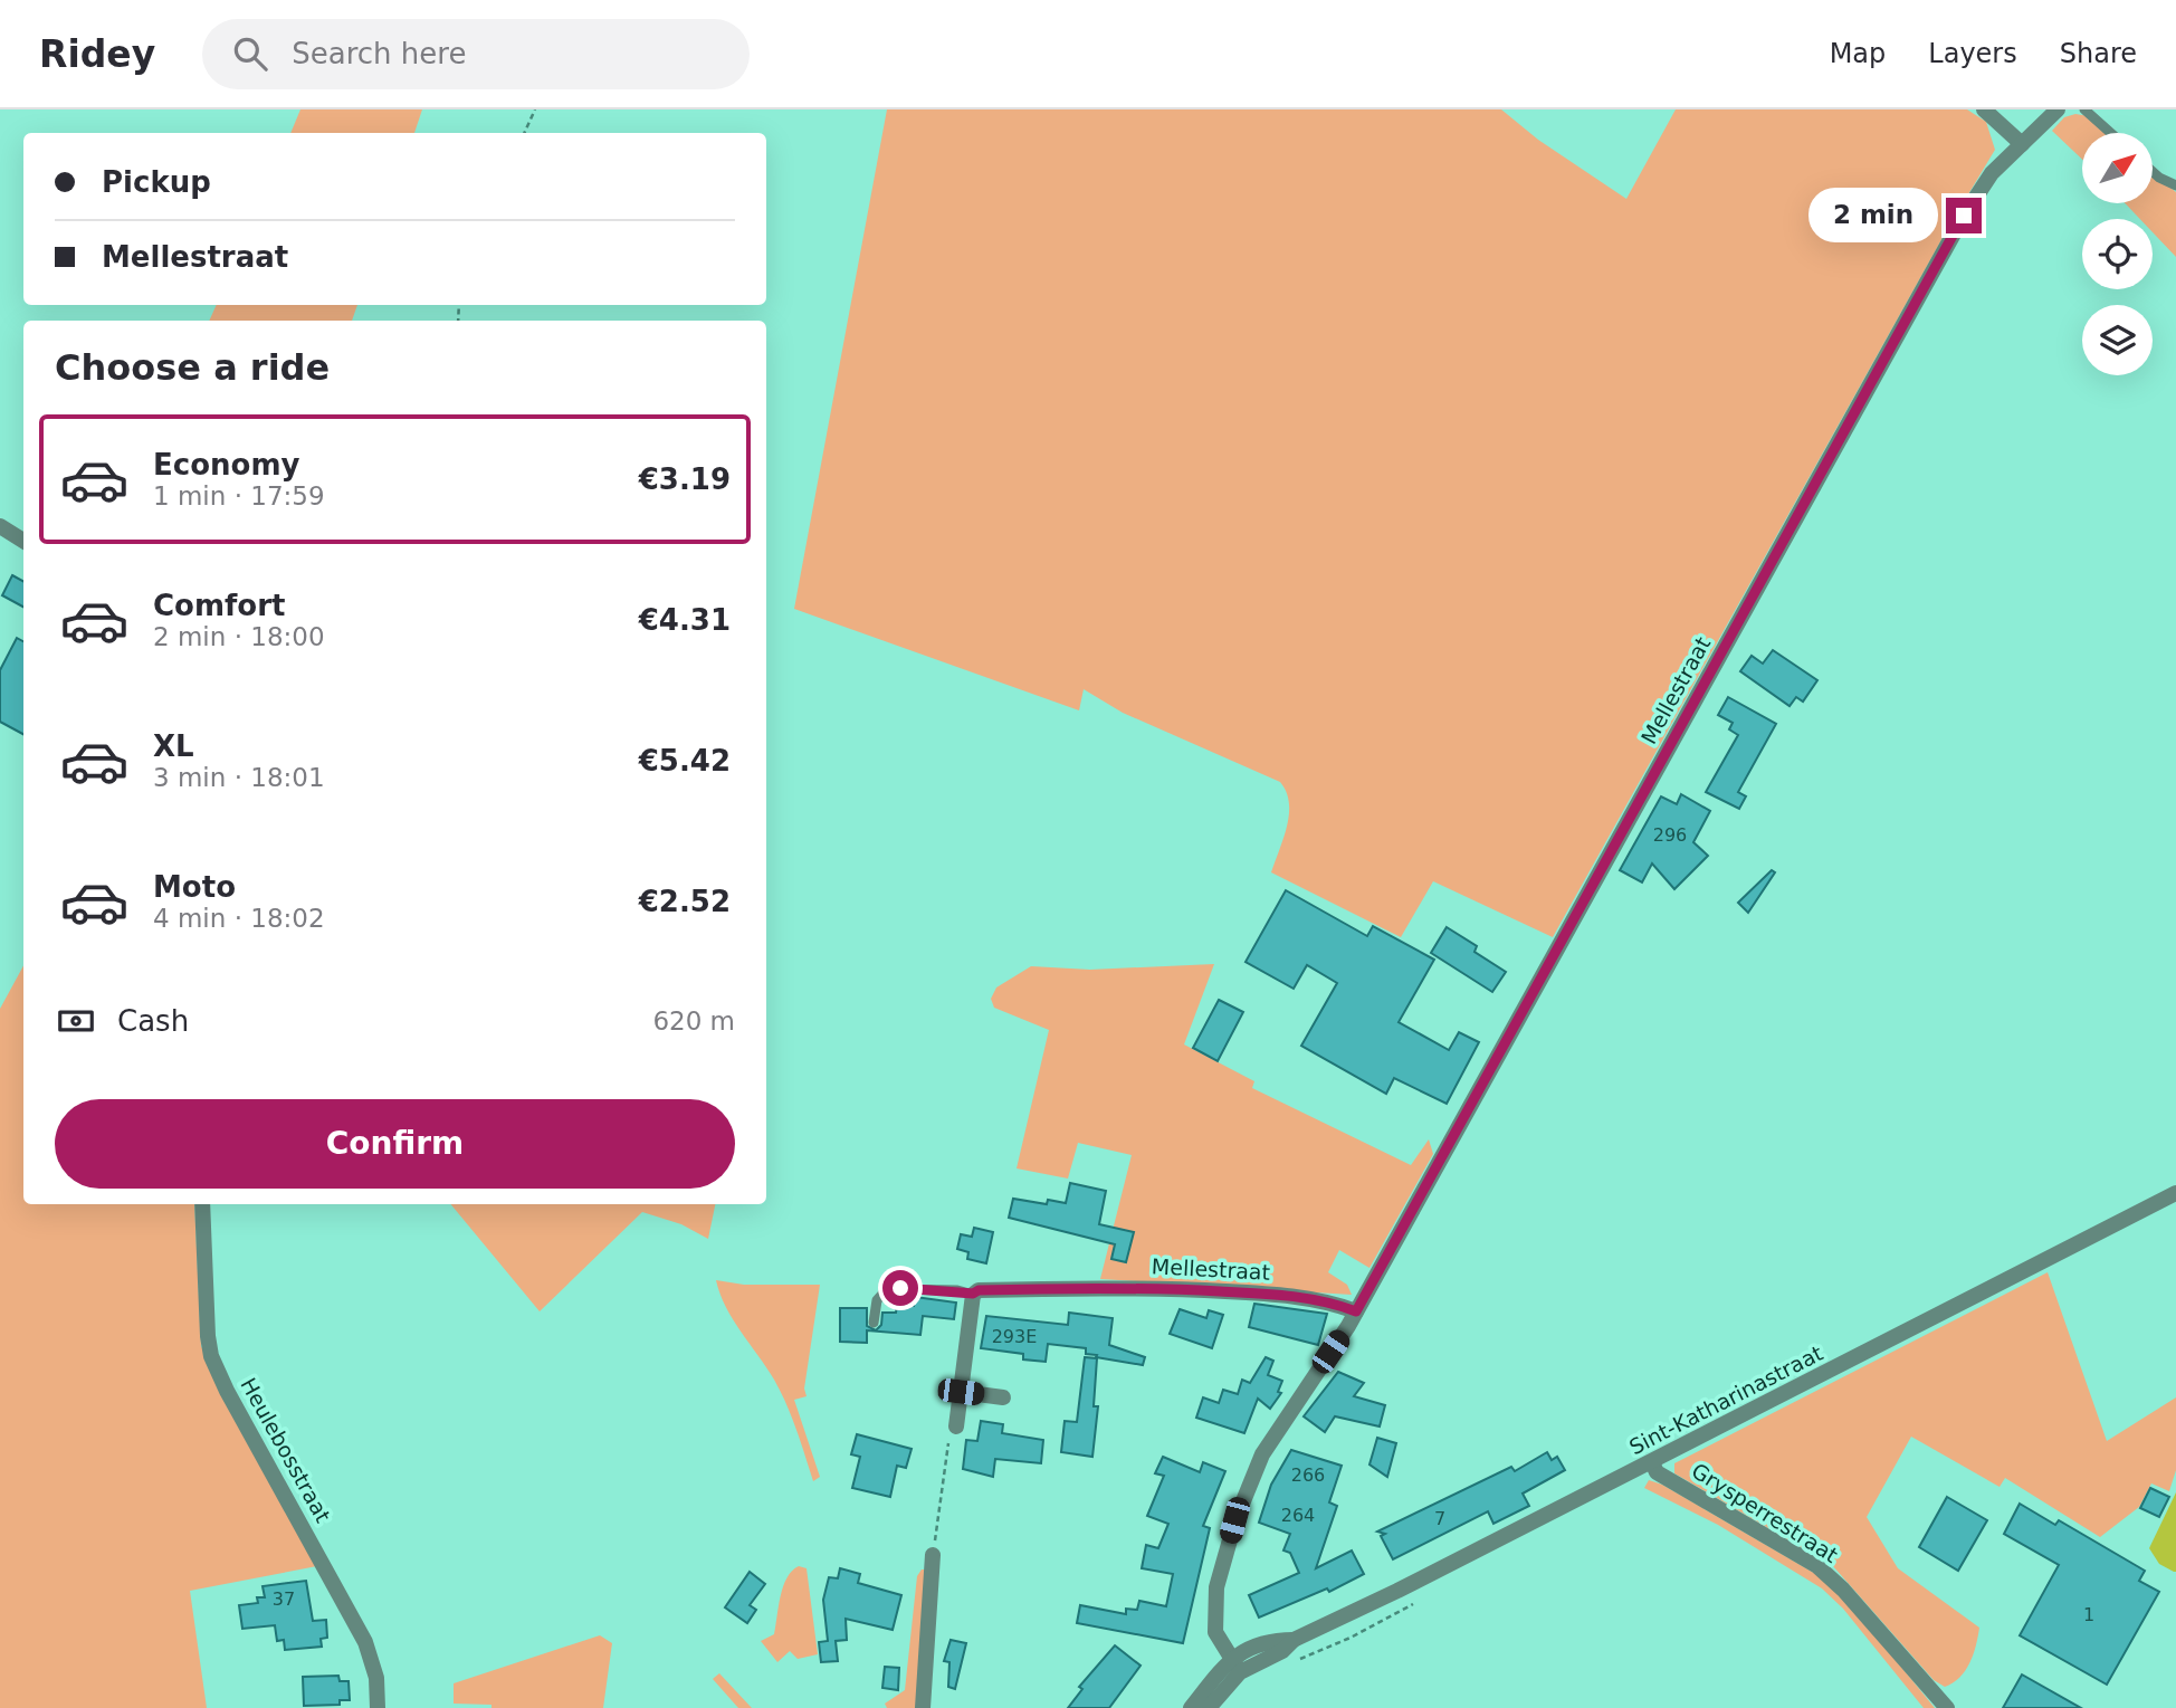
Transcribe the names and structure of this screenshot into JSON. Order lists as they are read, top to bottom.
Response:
{
  "streets": {
    "street": [
      "Mellestraat",
      "Sint-Katharinastraat",
      "Heulebosstraat",
      "Grysperrestraat"
    ]
  },
  "crossings": [
    ["Mellestraat", "Sint-Katharinastraat"],
    ["Sint-Katharinastraat", "Grysperrestraat"]
  ],
  "house_numbers": [
    "296",
    "293E",
    "266",
    "264",
    "7",
    "37",
    "1"
  ],
  "north": "top right",
  "page": {
    "header": "Ridey",
    "search": "Search here",
    "nav": ["Map", "Layers", "Share"],
    "banner": ["Pickup", "Mellestraat"],
    "bubble": "2 min",
    "heading": "Choose a ride",
    "list": [
      {
        "name": "Economy",
        "note": "1 min · 17:59",
        "value": "€3.19"
      },
      {
        "name": "Comfort",
        "note": "2 min · 18:00",
        "value": "€4.31"
      },
      {
        "name": "XL",
        "note": "3 min · 18:01",
        "value": "€5.42"
      },
      {
        "name": "Moto",
        "note": "4 min · 18:02",
        "value": "€2.52"
      }
    ],
    "pay": ["Cash", "620 m"],
    "buttons": "Confirm"
  }
}
